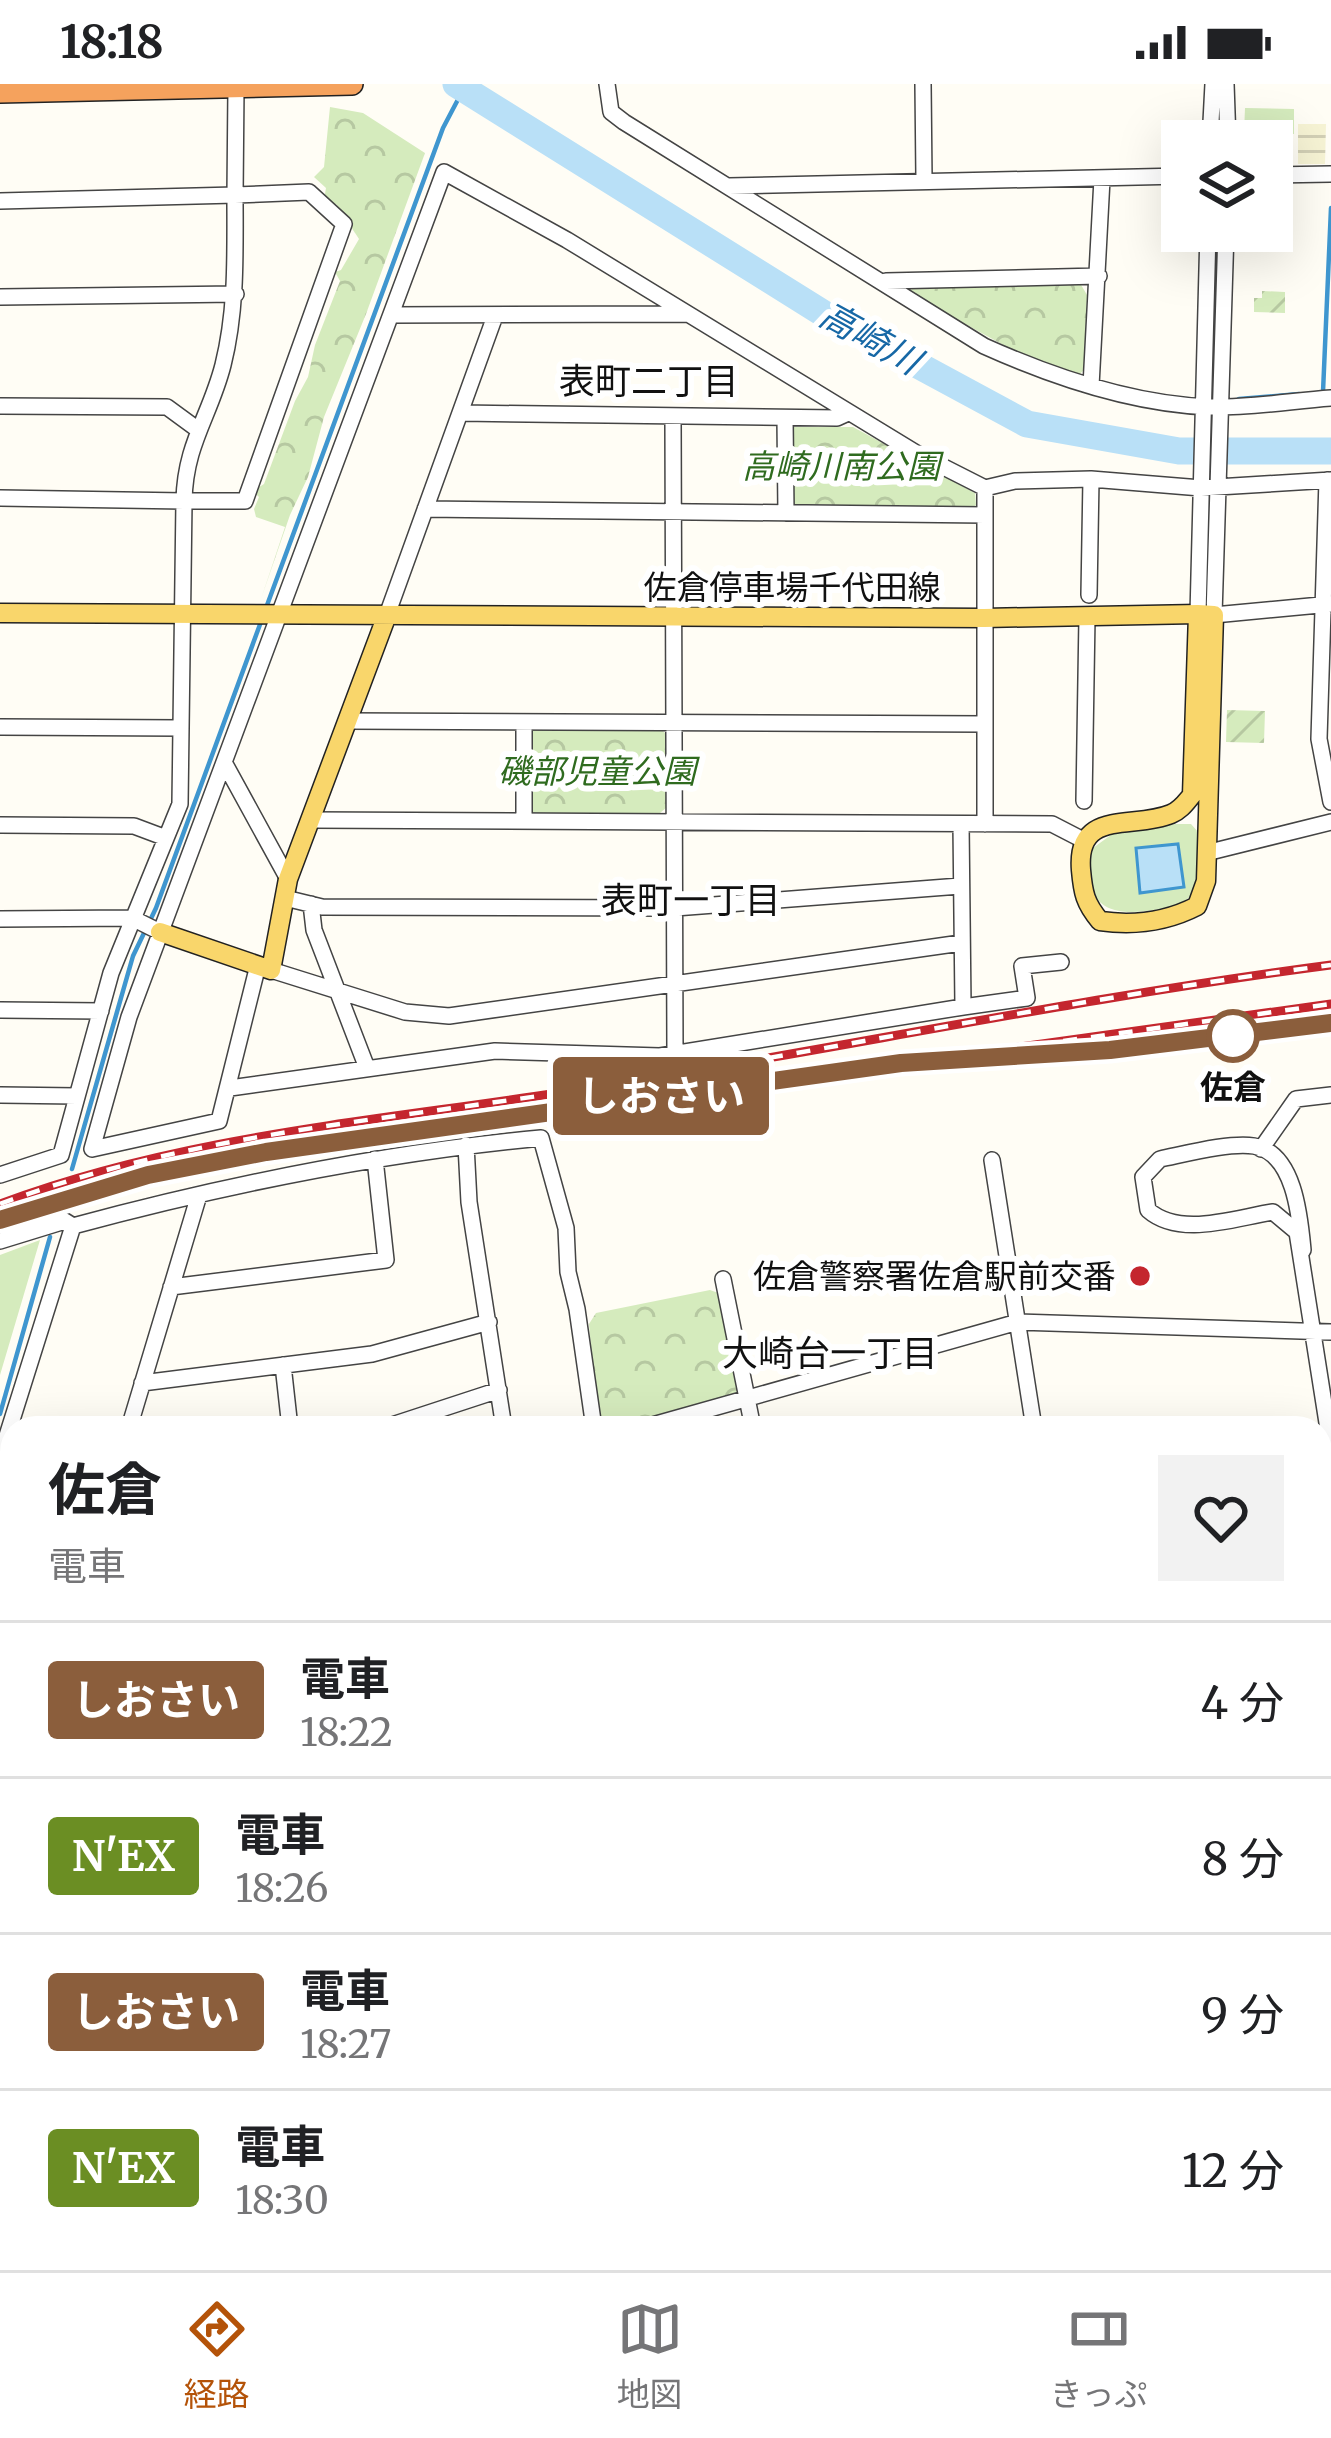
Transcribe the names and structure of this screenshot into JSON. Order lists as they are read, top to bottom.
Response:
{
  "streets": {
    "main road": ["佐倉停車場千代田線"]
  },
  "districts": ["表町二丁目", "表町一丁目", "大崎台一丁目"],
  "water": ["高崎川"],
  "parks": ["高崎川南公園", "磯部児童公園"],
  "places": ["佐倉", "佐倉警察署佐倉駅前交番"],
  "page": {
    "status": "18:18",
    "on_map": "しおさい",
    "heading": ["佐倉", "電車"],
    "list": [
      {
        "mark": "しおさい",
        "name": "電車",
        "note": "18:22",
        "value": "4 分"
      },
      {
        "mark": "N'EX",
        "name": "電車",
        "note": "18:26",
        "value": "8 分"
      },
      {
        "mark": "しおさい",
        "name": "電車",
        "note": "18:27",
        "value": "9 分"
      },
      {
        "mark": "N'EX",
        "name": "電車",
        "note": "18:30",
        "value": "12 分"
      }
    ],
    "tabs": ["経路", "地図", "きっぷ"]
  }
}
